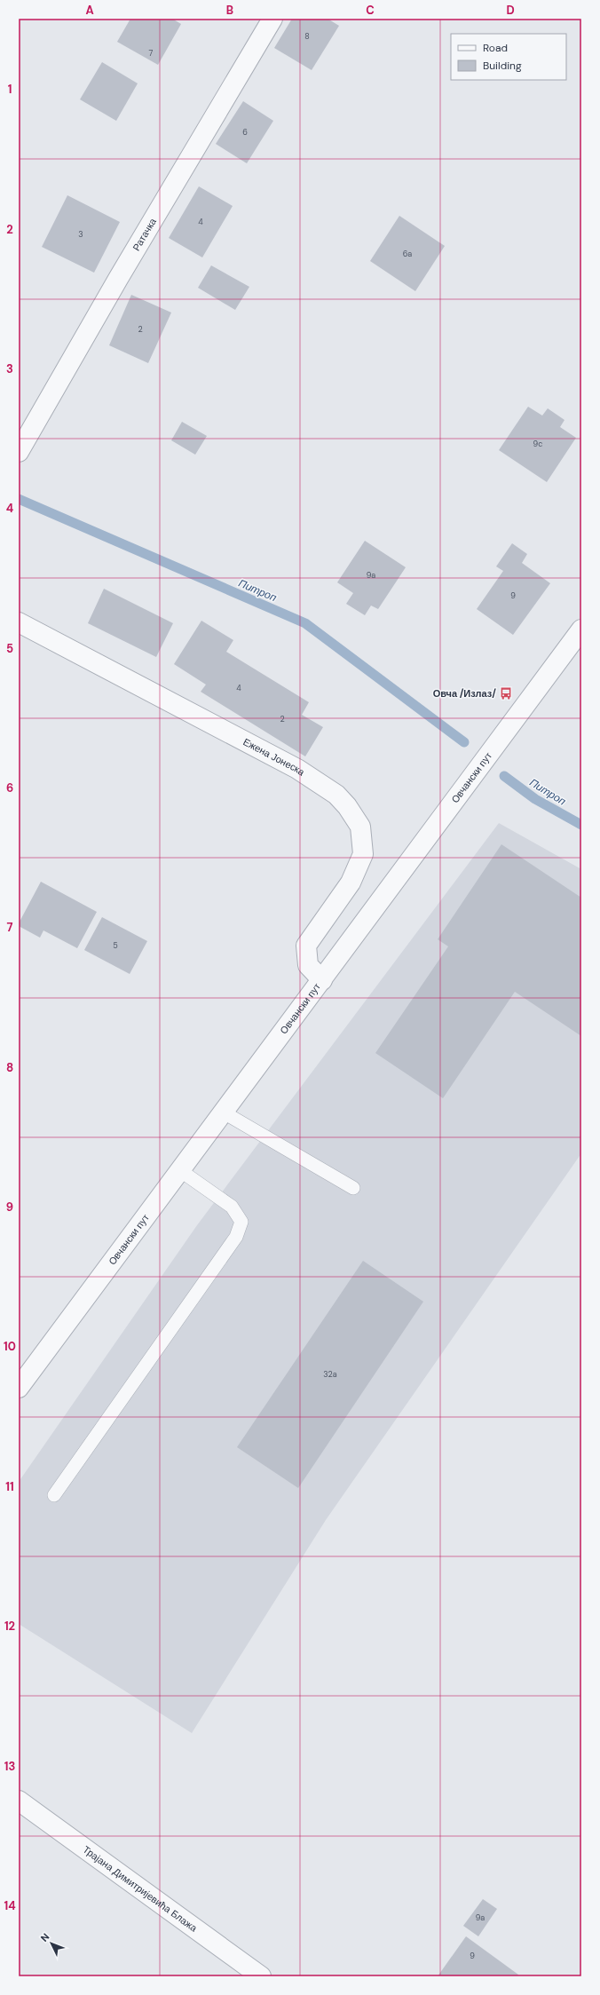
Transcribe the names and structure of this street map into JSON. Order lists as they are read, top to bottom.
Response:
{
  "streets": {
    "street": [
      "Ратачка",
      "Ежена Јонеска",
      "Овчански пут",
      "Трајана Димитријевића Блажа"
    ]
  },
  "crossings": [
    ["Ежена Јонеска", "Овчански пут"]
  ],
  "water": ["Питроп"],
  "places": {
    "bus stop": ["Овча /Излаз/"]
  },
  "house_numbers": [
    "8",
    "7",
    "6",
    "4",
    "3",
    "6a",
    "2",
    "9c",
    "9a",
    "9",
    "4",
    "2",
    "5",
    "32a",
    "9a",
    "9"
  ],
  "legend": ["Road", "Building"],
  "north": "top left",
  "grid": {
    "columns": [
      "A",
      "B",
      "C",
      "D"
    ],
    "rows": [
      "1",
      "2",
      "3",
      "4",
      "5",
      "6",
      "7",
      "8",
      "9",
      "10",
      "11",
      "12",
      "13",
      "14"
    ]
  }
}
